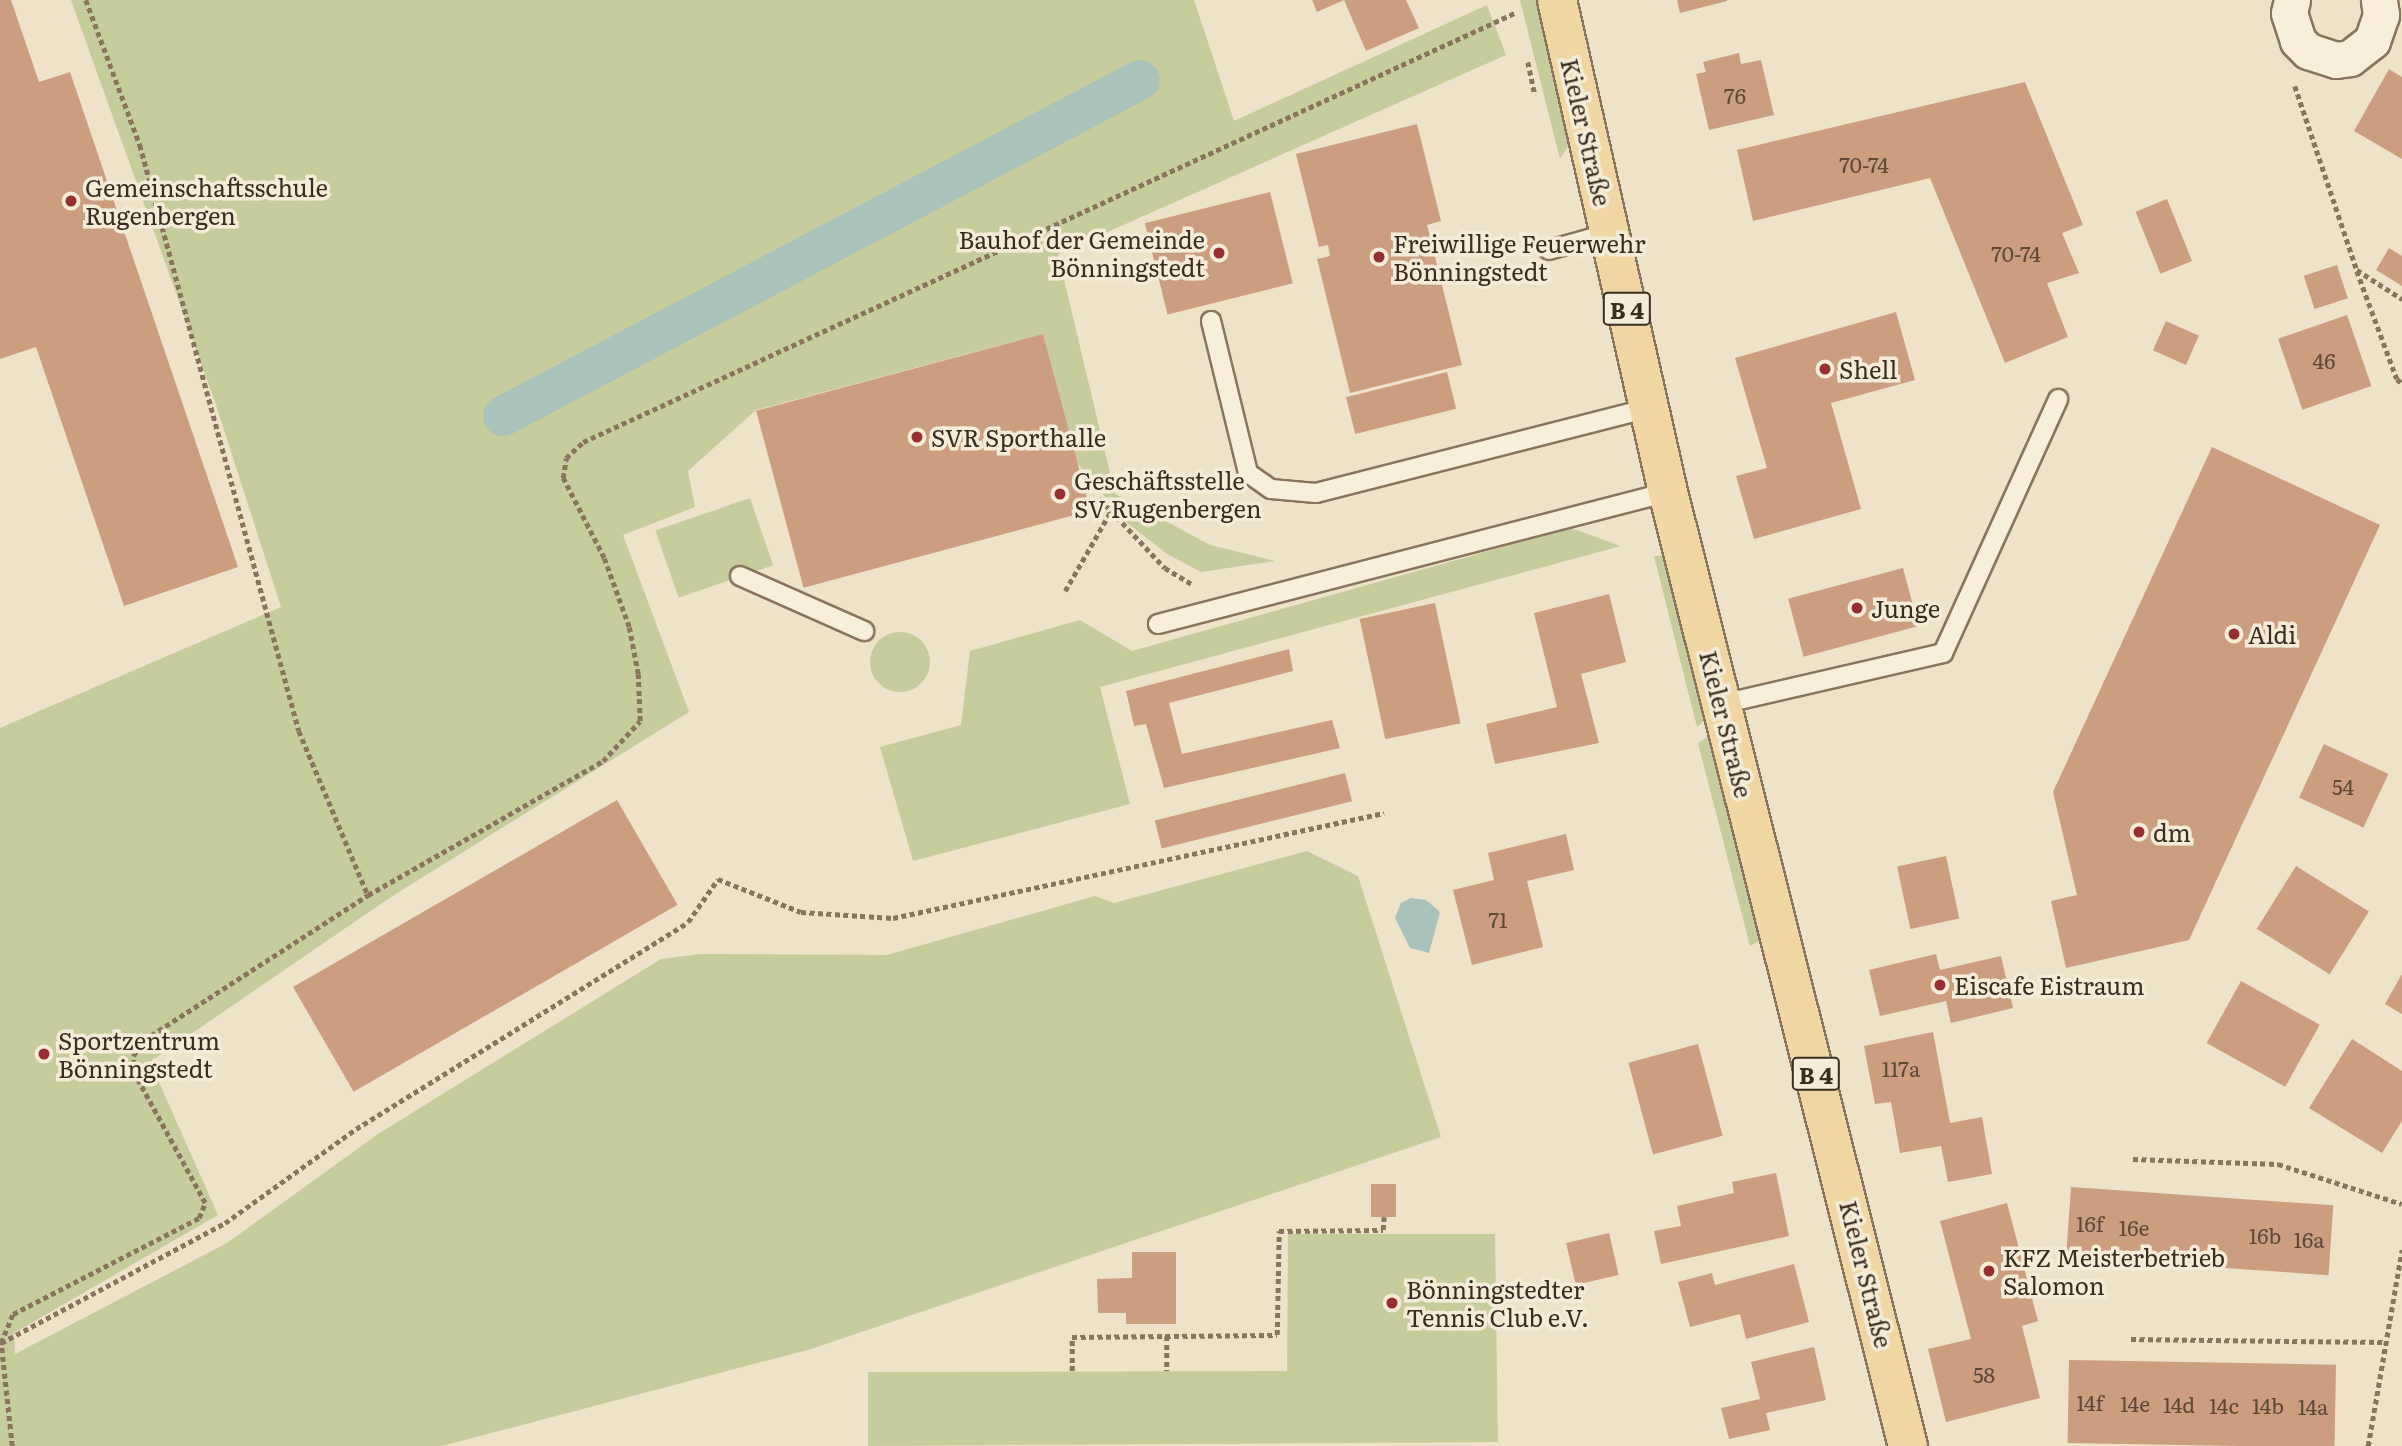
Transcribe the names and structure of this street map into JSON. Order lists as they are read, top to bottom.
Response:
{
  "streets": {
    "main road": ["Kieler Straße", "B 4"]
  },
  "places": [
    "Gemeinschaftsschule Rugenbergen",
    "Bauhof der Gemeinde Bönningstedt",
    "Freiwillige Feuerwehr Bönningstedt",
    "Shell",
    "SVR Sporthalle",
    "Geschäftsstelle SV Rugenbergen",
    "Junge",
    "Aldi",
    "dm",
    "Eiscafe Eistraum",
    "Sportzentrum Bönningstedt",
    "KFZ Meisterbetrieb Salomon",
    "Bönningstedter Tennis Club e.V."
  ],
  "house_numbers": [
    "76",
    "70-74",
    "70-74",
    "46",
    "54",
    "71",
    "117a",
    "16f",
    "16e",
    "16b",
    "16a",
    "58",
    "14f",
    "14e",
    "14d",
    "14c",
    "14b",
    "14a"
  ]
}
